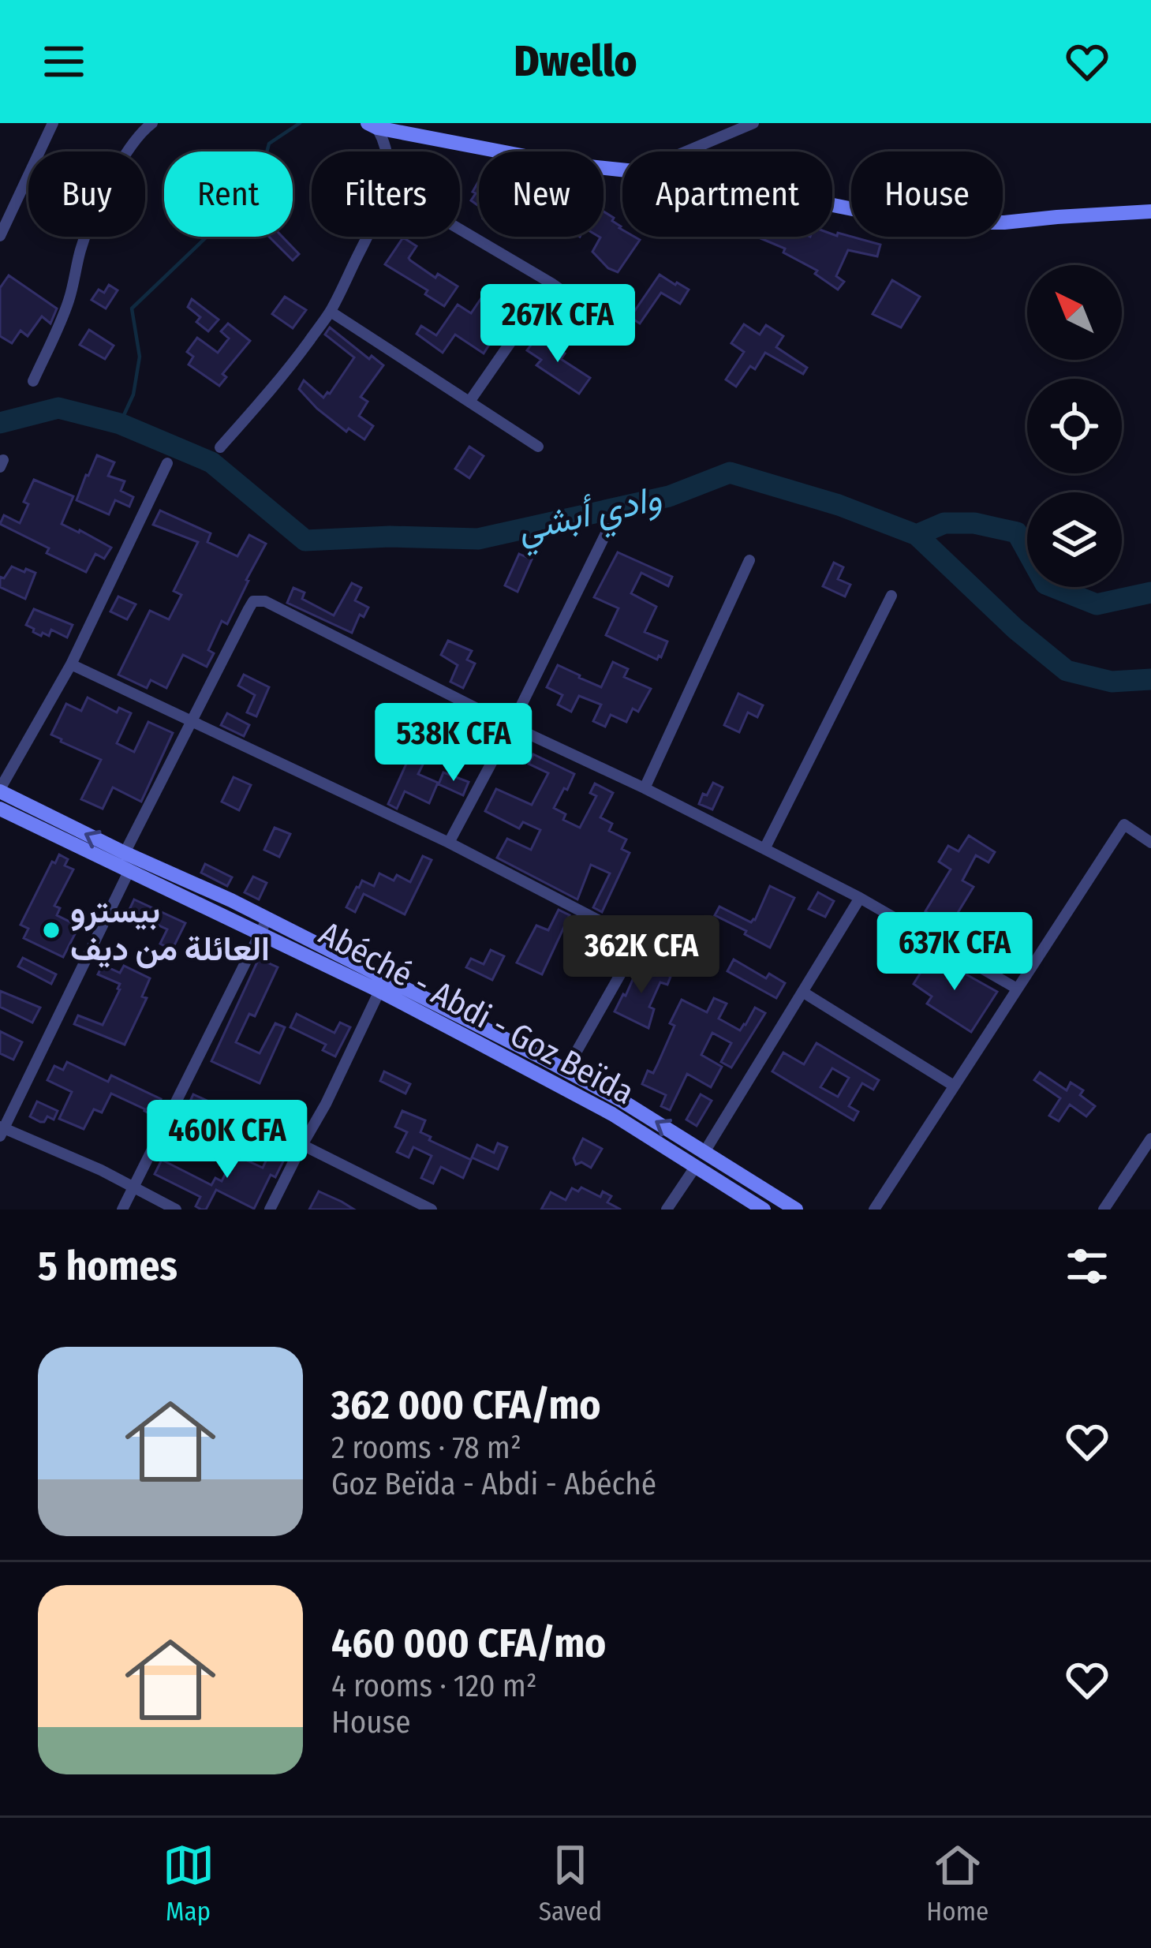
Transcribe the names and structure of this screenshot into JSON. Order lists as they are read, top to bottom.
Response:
{
  "streets": {
    "main road": ["Abéché - Abdi - Goz Beïda"]
  },
  "water": ["وادي أبشي"],
  "places": ["بيسترو العائلة من ديف"],
  "north": "top left",
  "page": {
    "header": "Dwello",
    "chip": [
      "Buy",
      "Rent",
      "Filters",
      "New",
      "Apartment",
      "House"
    ],
    "price": [
      "267K CFA",
      "538K CFA",
      "637K CFA",
      "362K CFA",
      "460K CFA"
    ],
    "heading": "5 homes",
    "list": [
      {
        "name": "362 000 CFA/mo",
        "note": "2 rooms · 78 m² · Goz Beïda - Abdi - Abéché"
      },
      {
        "name": "460 000 CFA/mo",
        "note": "4 rooms · 120 m² · House"
      }
    ],
    "tabs": ["Map", "Saved", "Home"]
  }
}
